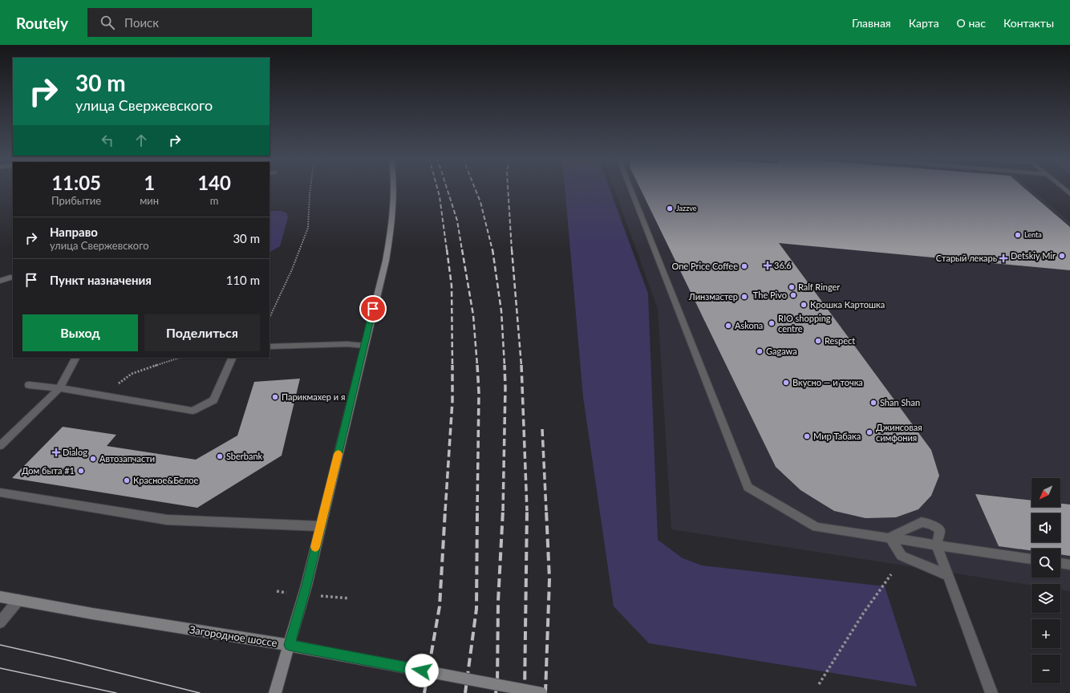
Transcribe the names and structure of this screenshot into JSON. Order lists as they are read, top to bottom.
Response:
{
  "streets": {
    "street": ["Загородное шоссе"]
  },
  "places": {
    "other": [
      "Jazzve",
      "Lenta",
      "Detskiy Mir",
      "One Price Coffee",
      "Ralf Ringer",
      "The Pivo",
      "Линзмастер",
      "Крошка Картошка",
      "RIO shopping centre",
      "Askona",
      "Respect",
      "Gagawa",
      "Вкусно — и точка",
      "Парикмахер и я",
      "Shan Shan",
      "Джинсовая симфония",
      "Мир Табака",
      "Sberbank",
      "Автозапчасти",
      "Дом быта #1",
      "Красное&Белое"
    ],
    "health": ["Старый лекарь", "36.6", "Dialog"]
  },
  "north": "bottom left",
  "page": {
    "header": "Routely",
    "search": "Поиск",
    "nav": [
      "Главная",
      "Карта",
      "О нас",
      "Контакты"
    ],
    "turn": ["30 m", "улица Свержевского"],
    "eta": [
      "11:05",
      "Прибытие",
      "1",
      "мин",
      "140",
      "m"
    ],
    "list": [
      {
        "name": "Направо",
        "note": "улица Свержевского",
        "value": "30 m"
      },
      {
        "name": "Пункт назначения",
        "value": "110 m"
      }
    ],
    "buttons": ["Выход", "Поделиться"],
    "map_buttons": ["+", "−"]
  }
}
